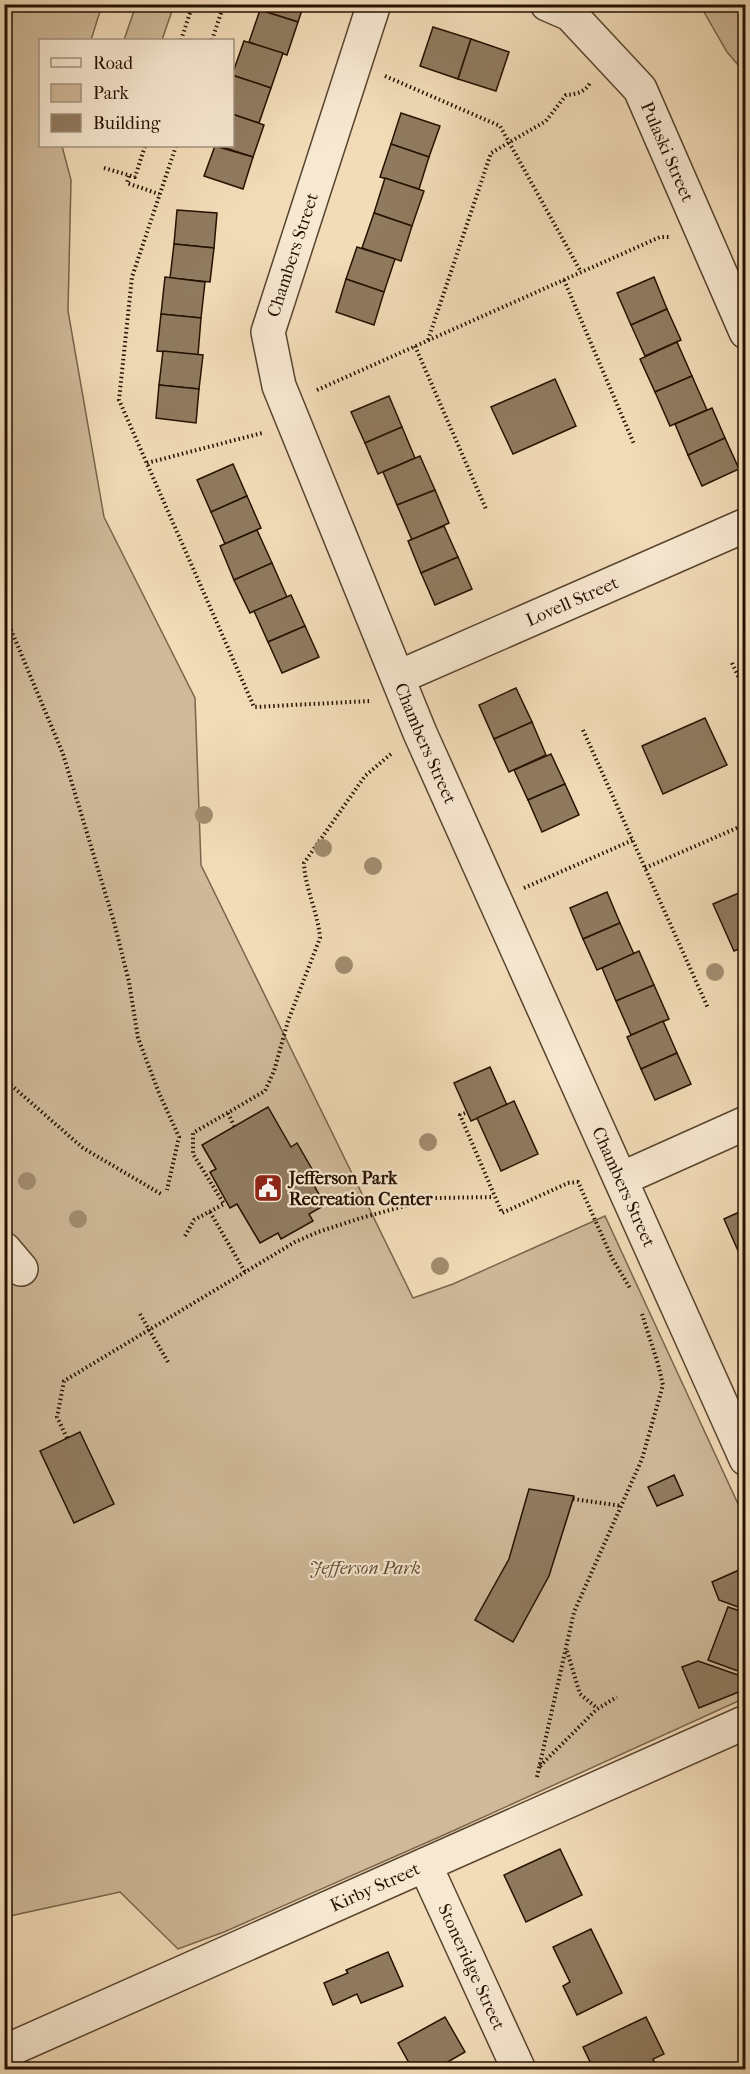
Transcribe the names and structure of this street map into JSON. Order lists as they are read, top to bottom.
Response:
{
  "streets": {
    "street": [
      "Pulaski Street",
      "Chambers Street",
      "Lovell Street",
      "Kirby Street",
      "Stoneridge Street"
    ]
  },
  "crossings": [
    ["Chambers Street", "Lovell Street"],
    ["Kirby Street", "Stoneridge Street"]
  ],
  "parks": ["Jefferson Park"],
  "places": {
    "public building": ["Jefferson Park Recreation Center"]
  },
  "legend": ["Road", "Park", "Building"]
}
